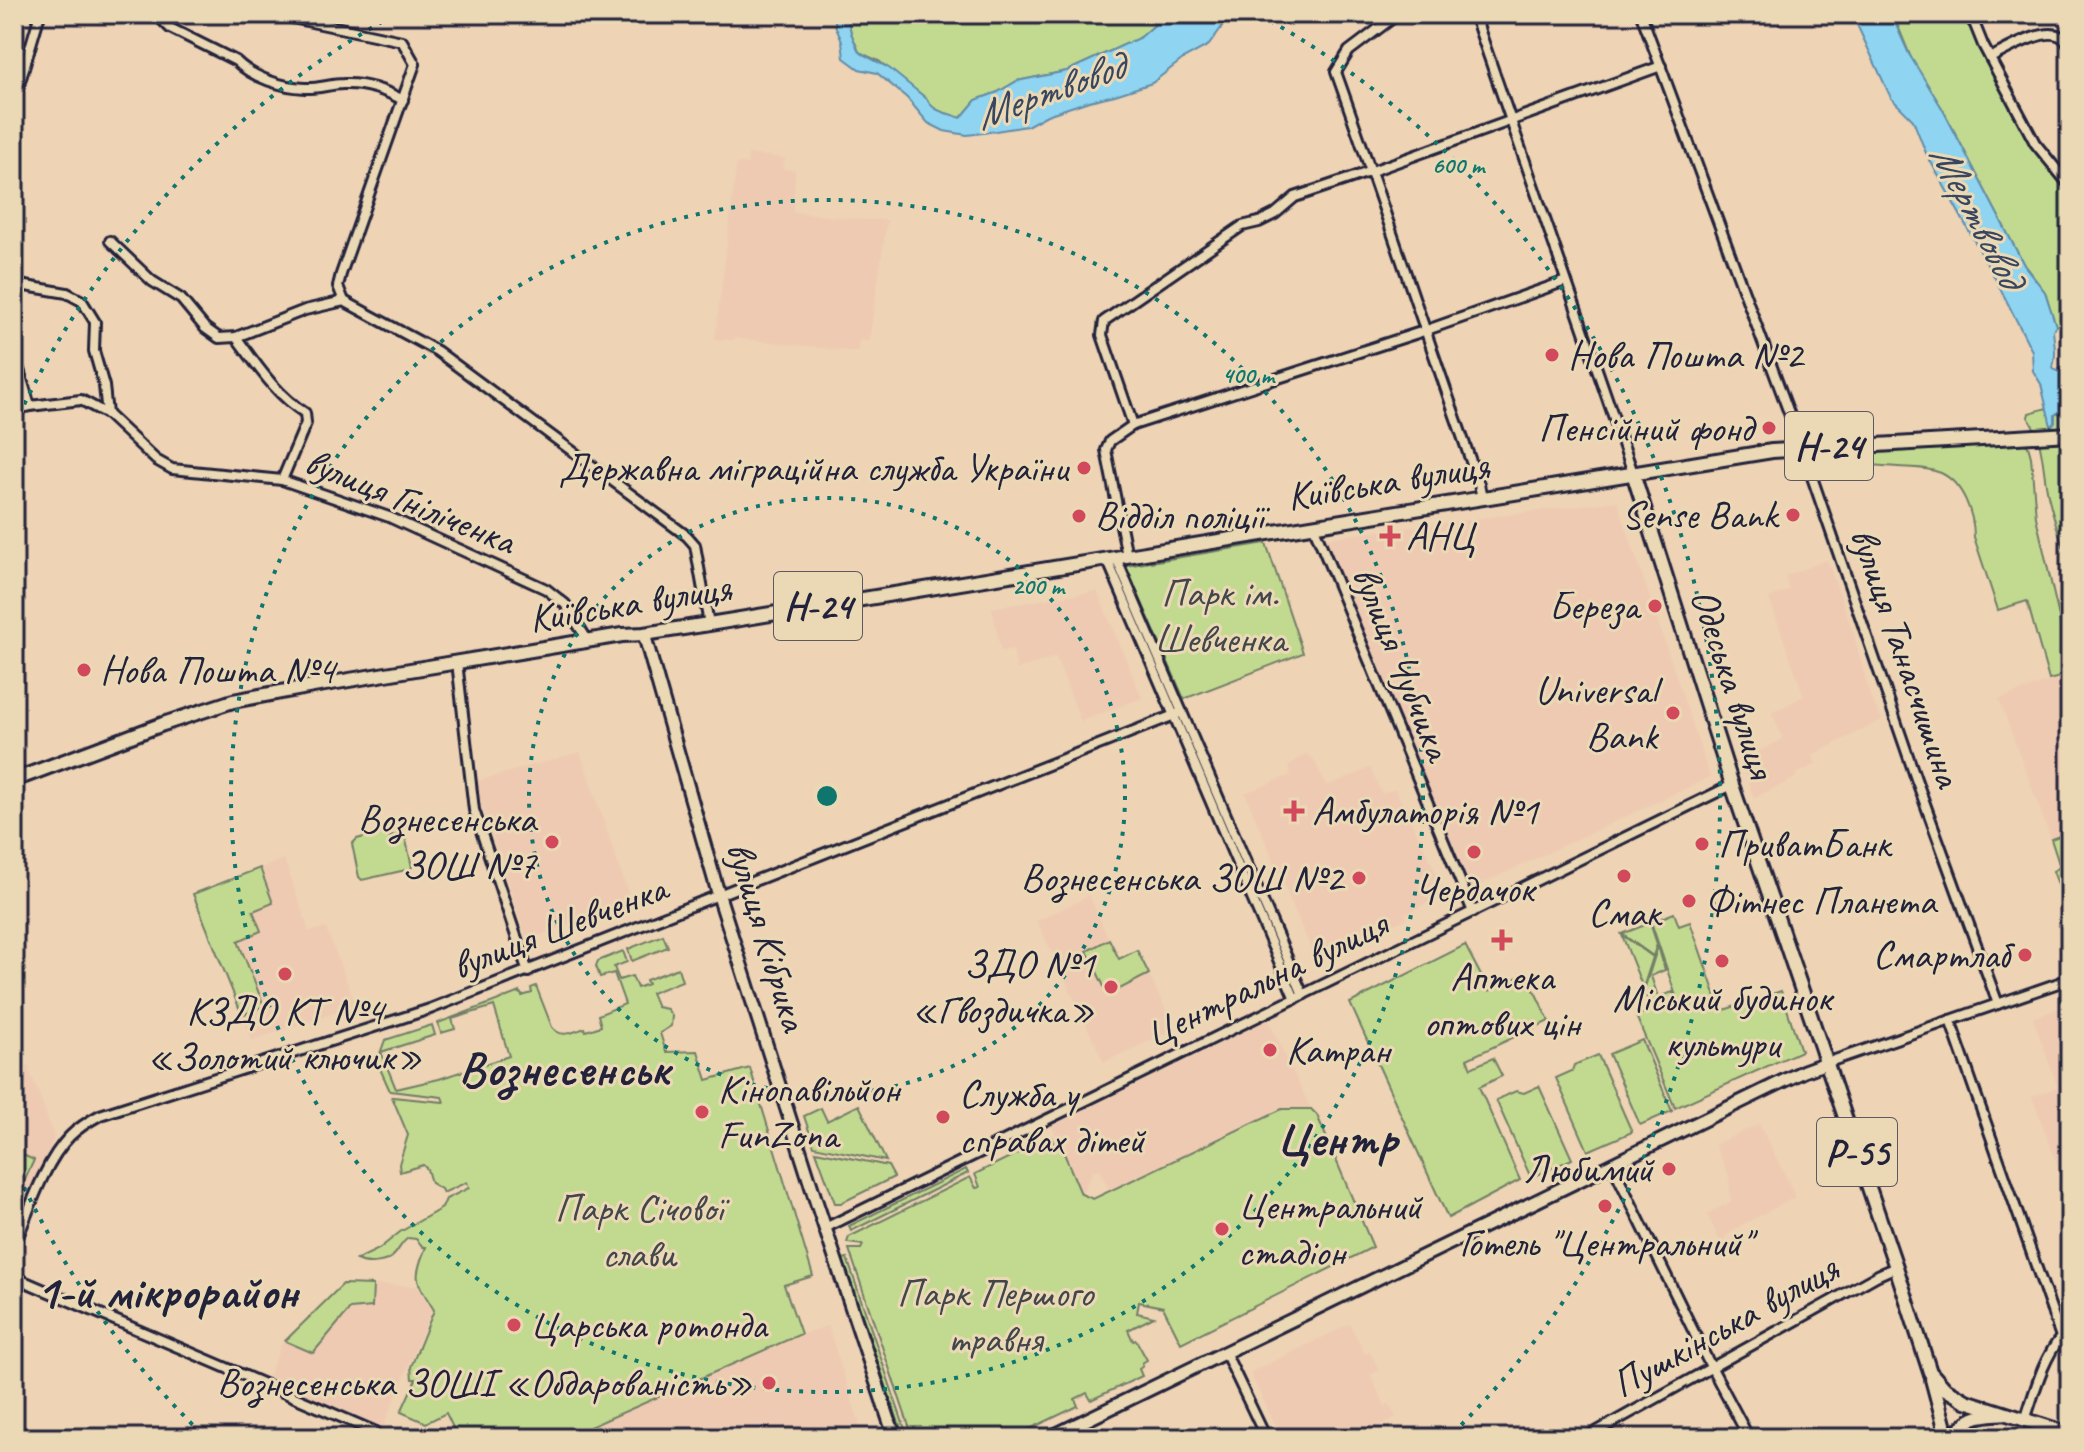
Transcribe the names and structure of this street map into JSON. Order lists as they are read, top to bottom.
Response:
{
  "streets": {
    "main road": [
      "Н-24",
      "Київська вулиця",
      "Одеська вулиця",
      "вулиця Кібрика",
      "Р-55"
    ],
    "street": [
      "вулиця Гніліченка",
      "вулиця Танасчишина",
      "вулиця Чубчика",
      "вулиця Шевченка",
      "Центральна вулиця",
      "Пушкінська вулиця"
    ]
  },
  "crossings": [
    ["Київська вулиця", "вулиця Гніліченка"],
    ["Київська вулиця", "вулиця Танасчишина"],
    ["Київська вулиця", "вулиця Чубчика"],
    ["Київська вулиця", "Одеська вулиця"],
    ["Київська вулиця", "вулиця Кібрика"],
    ["вулиця Чубчика", "Центральна вулиця"],
    ["Одеська вулиця", "Центральна вулиця"],
    ["Одеська вулиця", "Пушкінська вулиця"],
    ["вулиця Шевченка", "вулиця Кібрика"],
    ["вулиця Кібрика", "Центральна вулиця"]
  ],
  "districts": ["Вознесенськ", "Центр", "1-й мікрорайон"],
  "water": ["Мертвовод"],
  "parks": ["Парк ім. Шевченка", "Парк Січової слави", "Парк Першого травня"],
  "places": {
    "other": [
      "Нова Пошта №2",
      "Пенсійний фонд",
      "Державна міграційна служба України",
      "Sense Bank",
      "Відділ поліції",
      "Береза",
      "Нова Пошта №4",
      "Universal Bank",
      "Вознесенська ЗОШ №7",
      "ПриватБанк",
      "Чердачок",
      "Смак",
      "Вознесенська ЗОШ №2",
      "Фітнес Планета",
      "Смартлаб",
      "Міський будинок культури",
      "КЗДО КТ №4 «Золотий ключик»",
      "ЗДО №1 «Гвоздичка»",
      "Катран",
      "Кінопавільйон FunZona",
      "Служба у справах дітей",
      "Любимий",
      "Готель \"Центральний\"",
      "Центральний стадіон",
      "Царська ротонда",
      "Вознесенська ЗОШІ «Обдарованість»"
    ],
    "health": ["АНЦ", "Амбулаторія №1", "Аптека оптових цін"]
  },
  "rings": ["600 m", "400 m", "200 m"]
}
